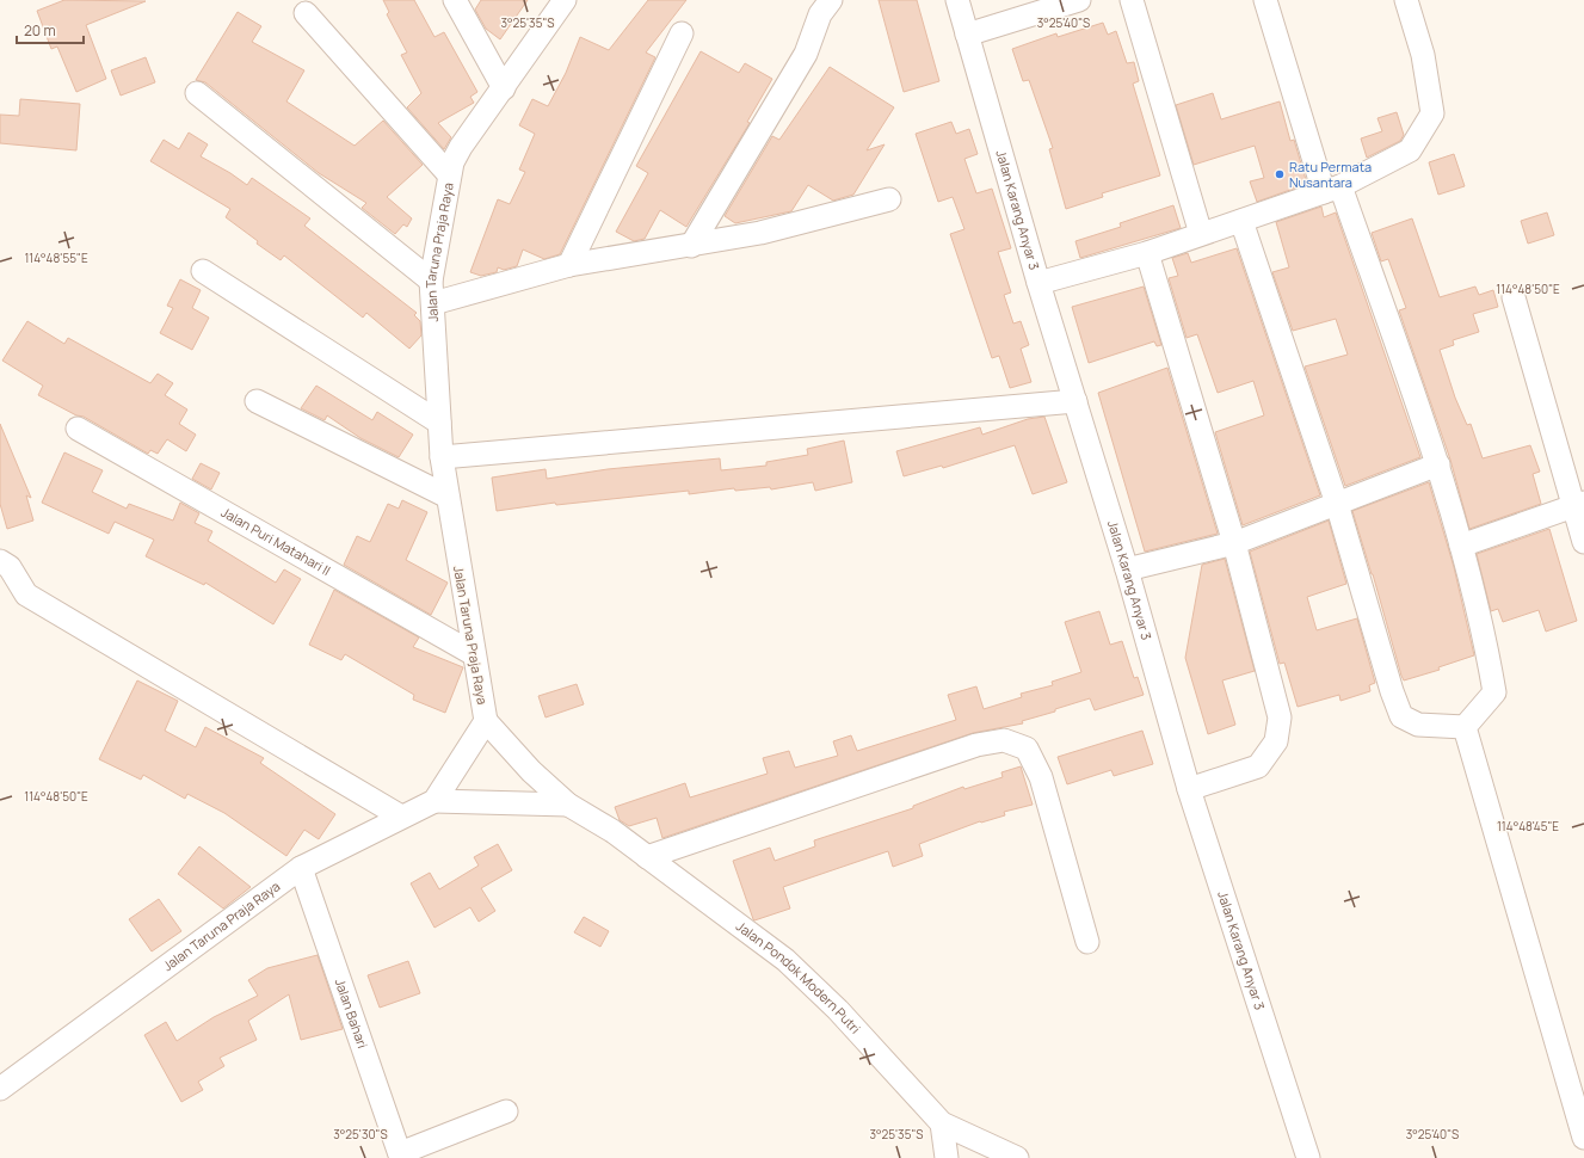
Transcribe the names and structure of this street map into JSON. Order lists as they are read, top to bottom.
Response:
{
  "streets": {
    "street": [
      "Jalan Karang Anyar 3",
      "Jalan Taruna Praja Raya",
      "Jalan Puri Matahari II",
      "Jalan Pondok Modern Putri",
      "Jalan Bahari"
    ]
  },
  "crossings": [
    ["Jalan Taruna Praja Raya", "Jalan Puri Matahari II"],
    ["Jalan Taruna Praja Raya", "Jalan Pondok Modern Putri"],
    ["Jalan Taruna Praja Raya", "Jalan Bahari"]
  ],
  "places": ["Ratu Permata Nusantara"],
  "scale_bar": "20 m",
  "coordinates": [
    "3°25'35\"S",
    "3°25'40\"S",
    "114°48'55\"E",
    "114°48'50\"E",
    "114°48'45\"E",
    "3°25'30\"S"
  ]
}
